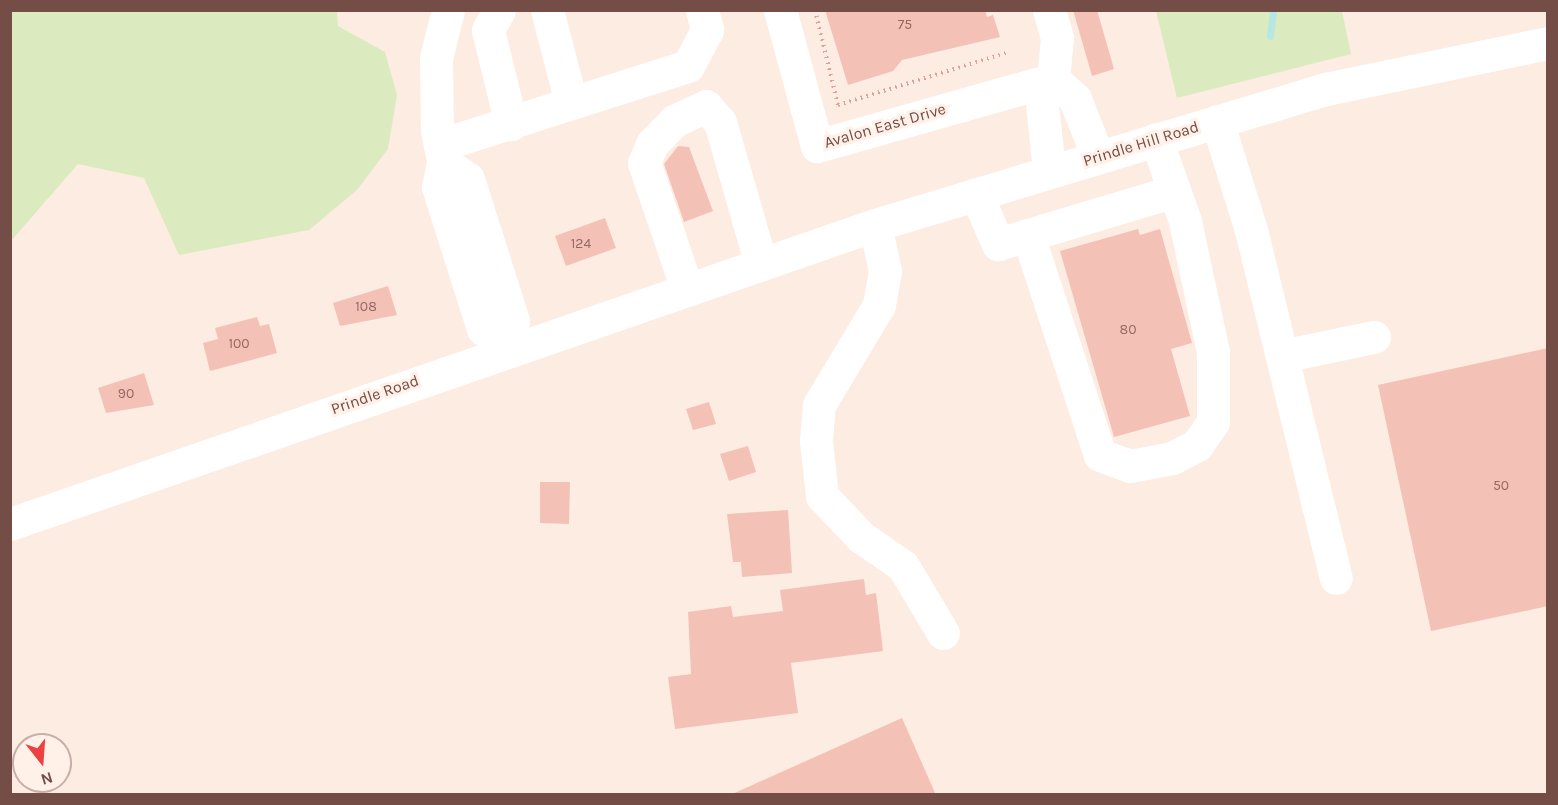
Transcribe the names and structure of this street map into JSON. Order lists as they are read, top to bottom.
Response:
{
  "streets": {
    "street": ["Avalon East Drive", "Prindle Hill Road", "Prindle Road"]
  },
  "crossings": [
    ["Prindle Hill Road", "Prindle Road"]
  ],
  "house_numbers": [
    "75",
    "124",
    "108",
    "80",
    "100",
    "90",
    "50"
  ],
  "north": "bottom"
}
